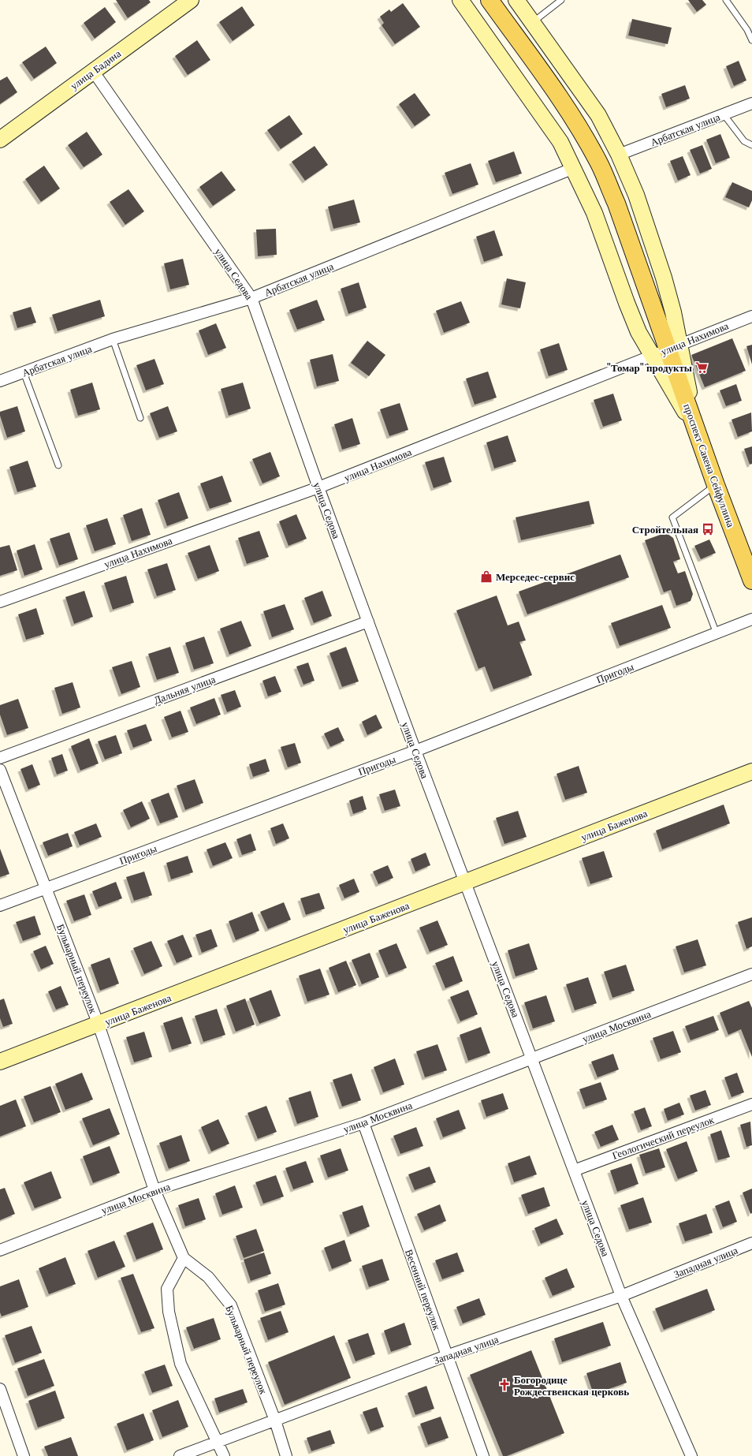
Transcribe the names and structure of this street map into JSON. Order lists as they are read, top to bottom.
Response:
{
  "streets": {
    "main road": ["проспект Сакена Сейфуллина"],
    "street": [
      "улица Бадина",
      "Арбатская улица",
      "улица Седова",
      "улица Нахимова",
      "Пригоды",
      "Дальняя улица",
      "улица Баженова",
      "Бульварный переулок",
      "улица Москвина",
      "Геологический переулок",
      "Западная улица",
      "Весенний переулок"
    ]
  },
  "crossings": [
    ["улица Бадина", "улица Седова"],
    ["Арбатская улица", "улица Седова"],
    ["улица Седова", "улица Нахимова"],
    ["улица Седова", "Пригоды"],
    ["улица Седова", "Дальняя улица"],
    ["улица Седова", "улица Баженова"],
    ["улица Седова", "улица Москвина"],
    ["улица Седова", "Геологический переулок"],
    ["улица Седова", "Западная улица"],
    ["улица Нахимова", "проспект Сакена Сейфуллина"],
    ["Пригоды", "Бульварный переулок"],
    ["улица Баженова", "Бульварный переулок"],
    ["Бульварный переулок", "улица Москвина"],
    ["Бульварный переулок", "Западная улица"],
    ["улица Москвина", "Весенний переулок"],
    ["Западная улица", "Весенний переулок"]
  ],
  "places": {
    "supermarket": ["\"Томар\" продукты"],
    "bus stop": ["Стройтельная"],
    "shop": ["Мерседес-сервис"],
    "church": ["Богородице Рождественская церковь"]
  }
}
